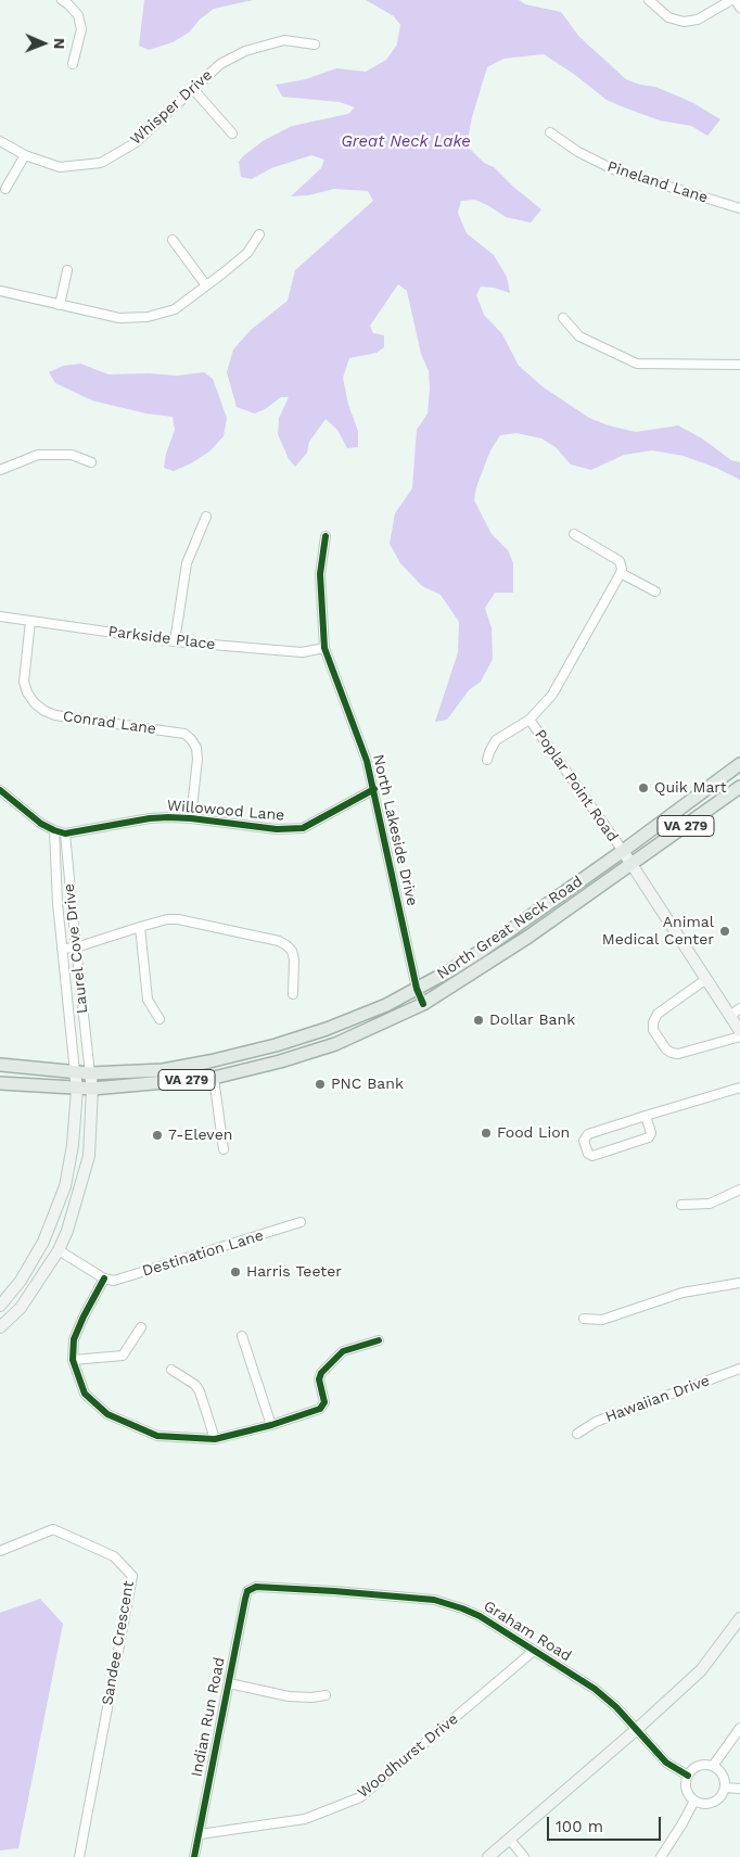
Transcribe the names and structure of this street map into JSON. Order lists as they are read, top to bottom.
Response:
{
  "streets": {
    "main road": ["VA 279", "North Great Neck Road"],
    "street": [
      "Whisper Drive",
      "Pineland Lane",
      "Parkside Place",
      "Conrad Lane",
      "Poplar Point Road",
      "Willowood Lane",
      "North Lakeside Drive",
      "Laurel Cove Drive",
      "Destination Lane",
      "Hawaiian Drive",
      "Graham Road",
      "Sandee Crescent",
      "Indian Run Road",
      "Woodhurst Drive"
    ]
  },
  "crossings": [
    ["Parkside Place", "Conrad Lane"],
    ["Parkside Place", "North Lakeside Drive"],
    ["Conrad Lane", "Willowood Lane"],
    ["Poplar Point Road", "North Great Neck Road"],
    ["Willowood Lane", "North Lakeside Drive"],
    ["Willowood Lane", "Laurel Cove Drive"],
    ["North Lakeside Drive", "North Great Neck Road"],
    ["North Great Neck Road", "Laurel Cove Drive"],
    ["Graham Road", "Indian Run Road"],
    ["Graham Road", "Woodhurst Drive"],
    ["Indian Run Road", "Woodhurst Drive"]
  ],
  "water": ["Great Neck Lake"],
  "places": [
    "Quik Mart",
    "Animal Medical Center",
    "Dollar Bank",
    "PNC Bank",
    "Food Lion",
    "7-Eleven",
    "Harris Teeter"
  ],
  "scale_bar": "100 m",
  "north": "right"
}
